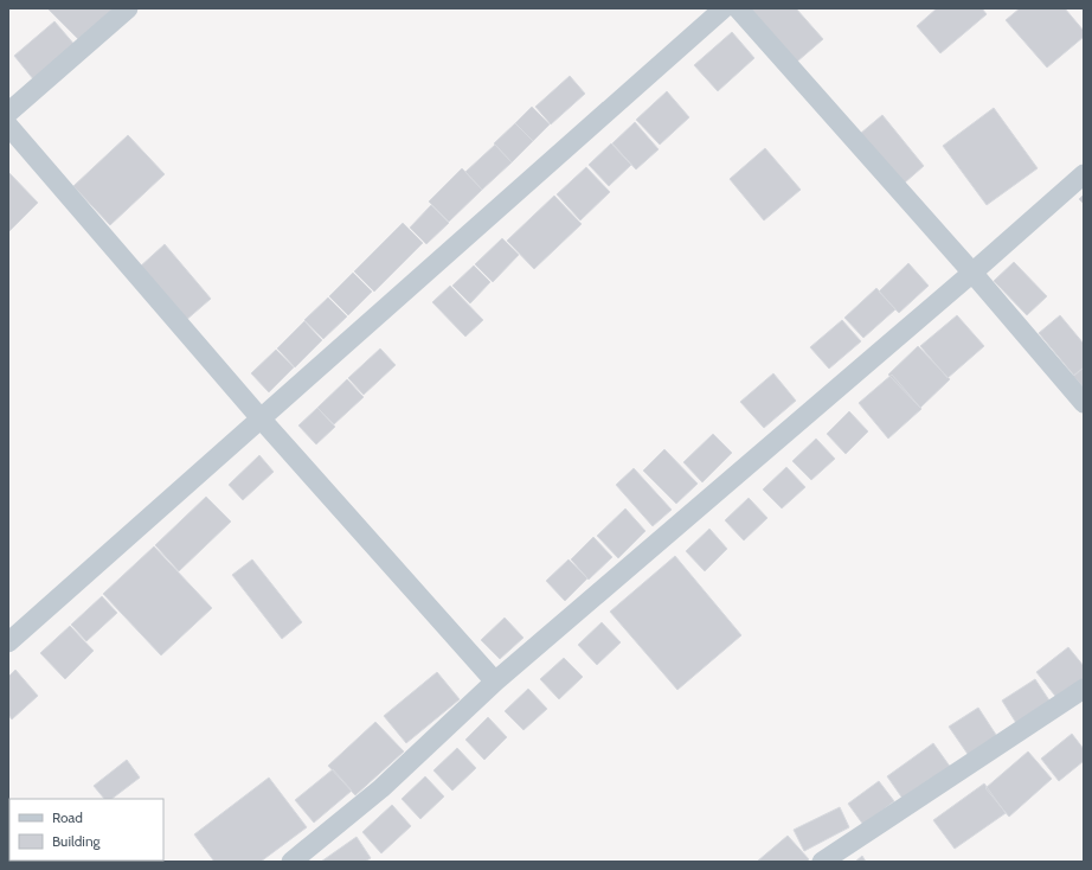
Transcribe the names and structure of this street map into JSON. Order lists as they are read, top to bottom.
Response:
{
  "legend": ["Road", "Building"]
}
